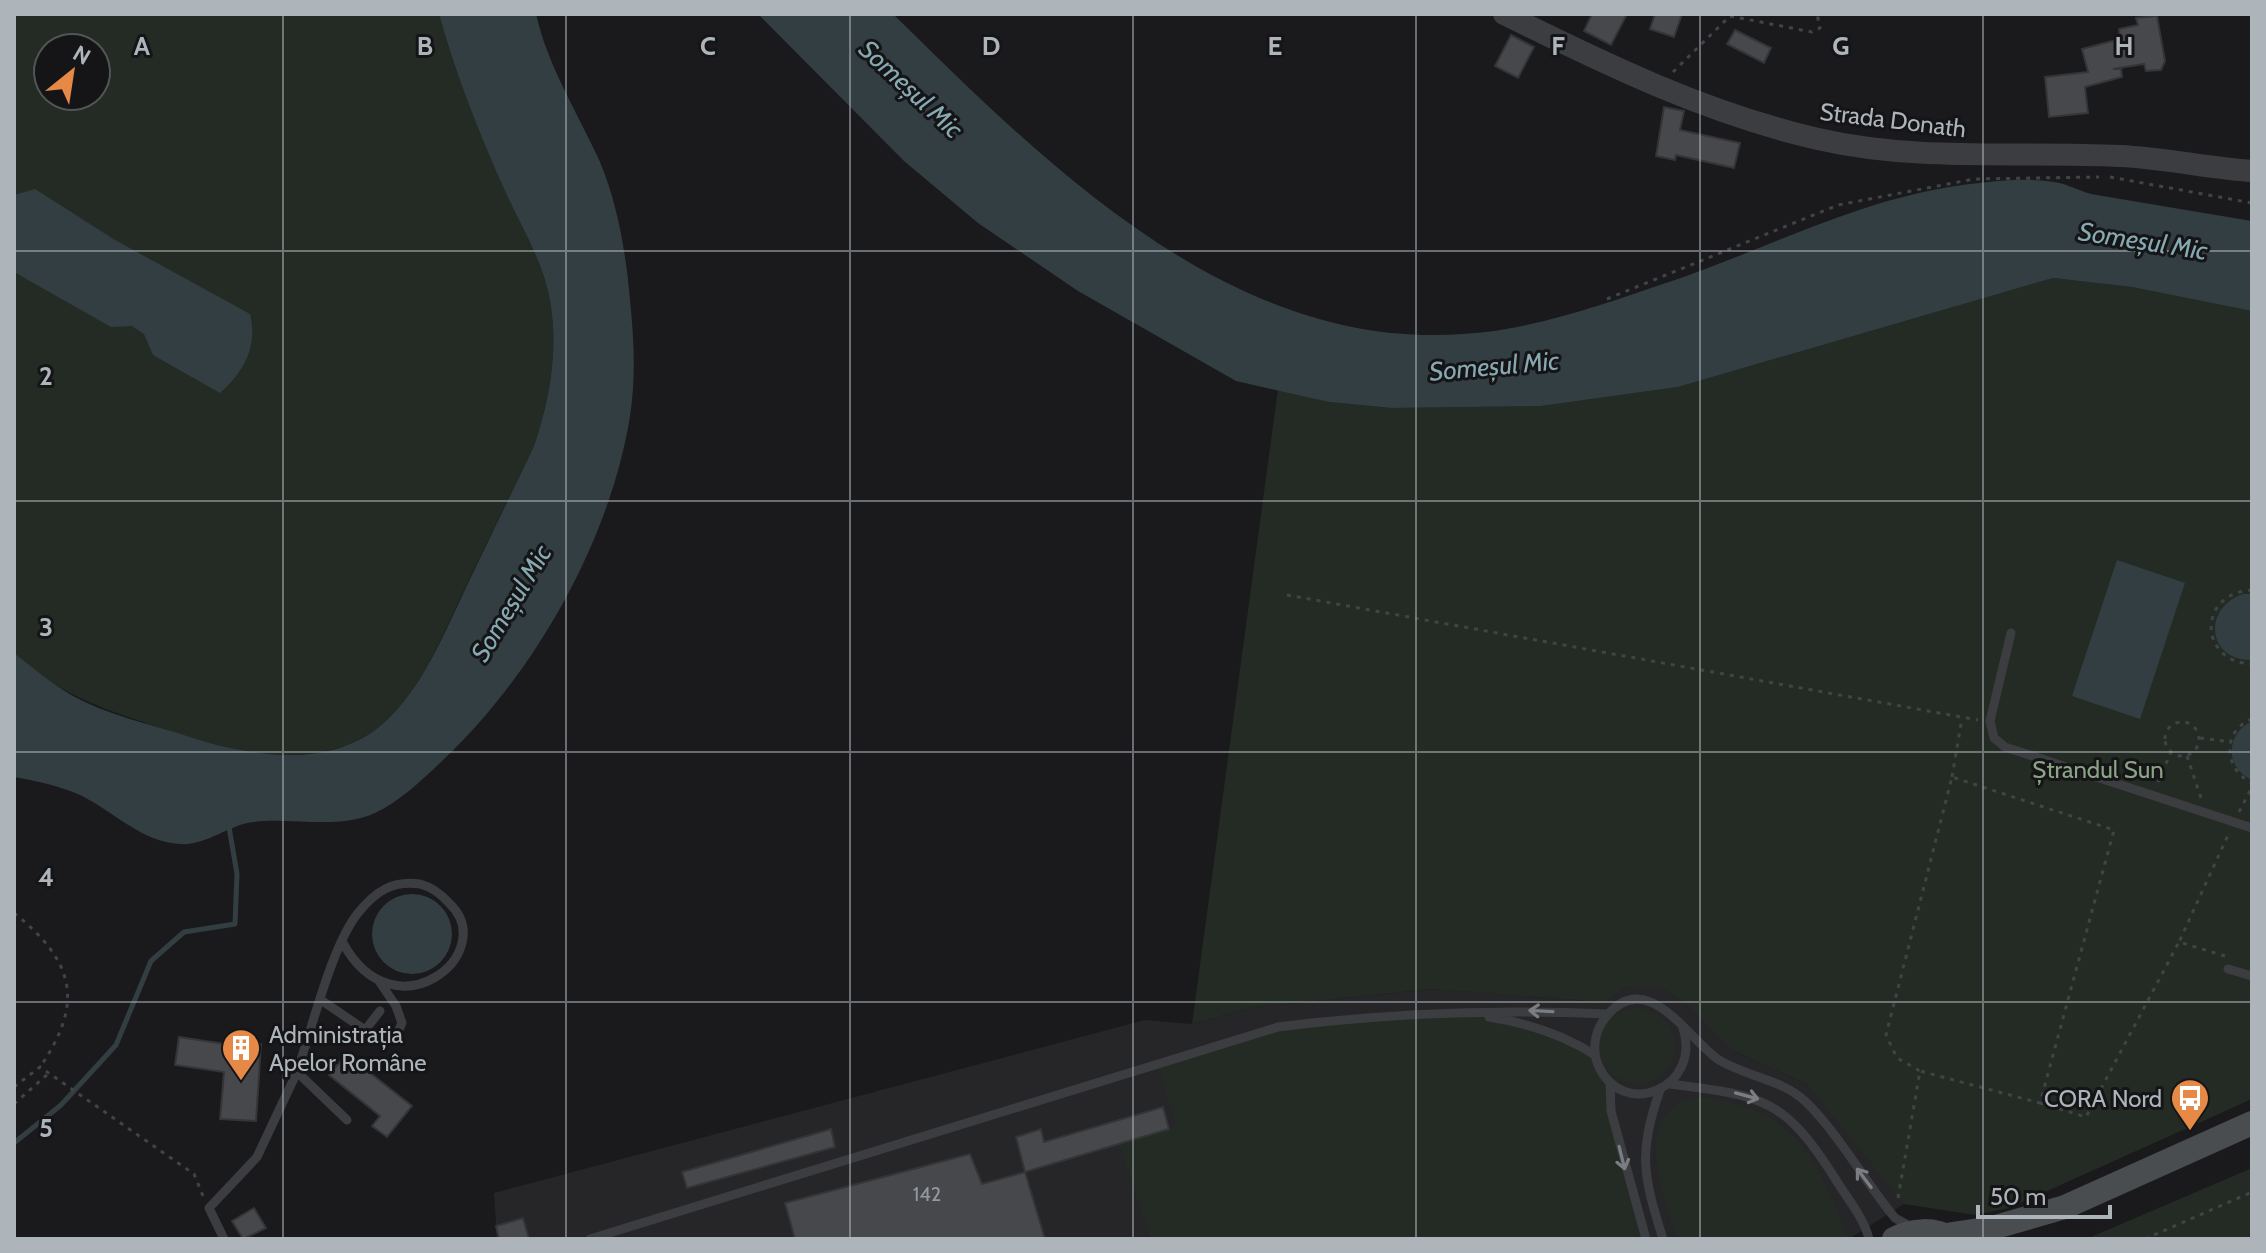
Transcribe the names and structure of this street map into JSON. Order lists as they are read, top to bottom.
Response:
{
  "streets": {
    "street": ["Strada Donath"]
  },
  "water": ["Someșul Mic"],
  "parks": ["Ștrandul Sun"],
  "places": {
    "building": ["Administrația Apelor Române"],
    "bus stop": ["CORA Nord"]
  },
  "house_numbers": ["142"],
  "scale_bar": "50 m",
  "north": "top right",
  "grid": {
    "columns": [
      "A",
      "B",
      "C",
      "D",
      "E",
      "F",
      "G",
      "H"
    ],
    "rows": [
      "2",
      "3",
      "4",
      "5"
    ]
  }
}
